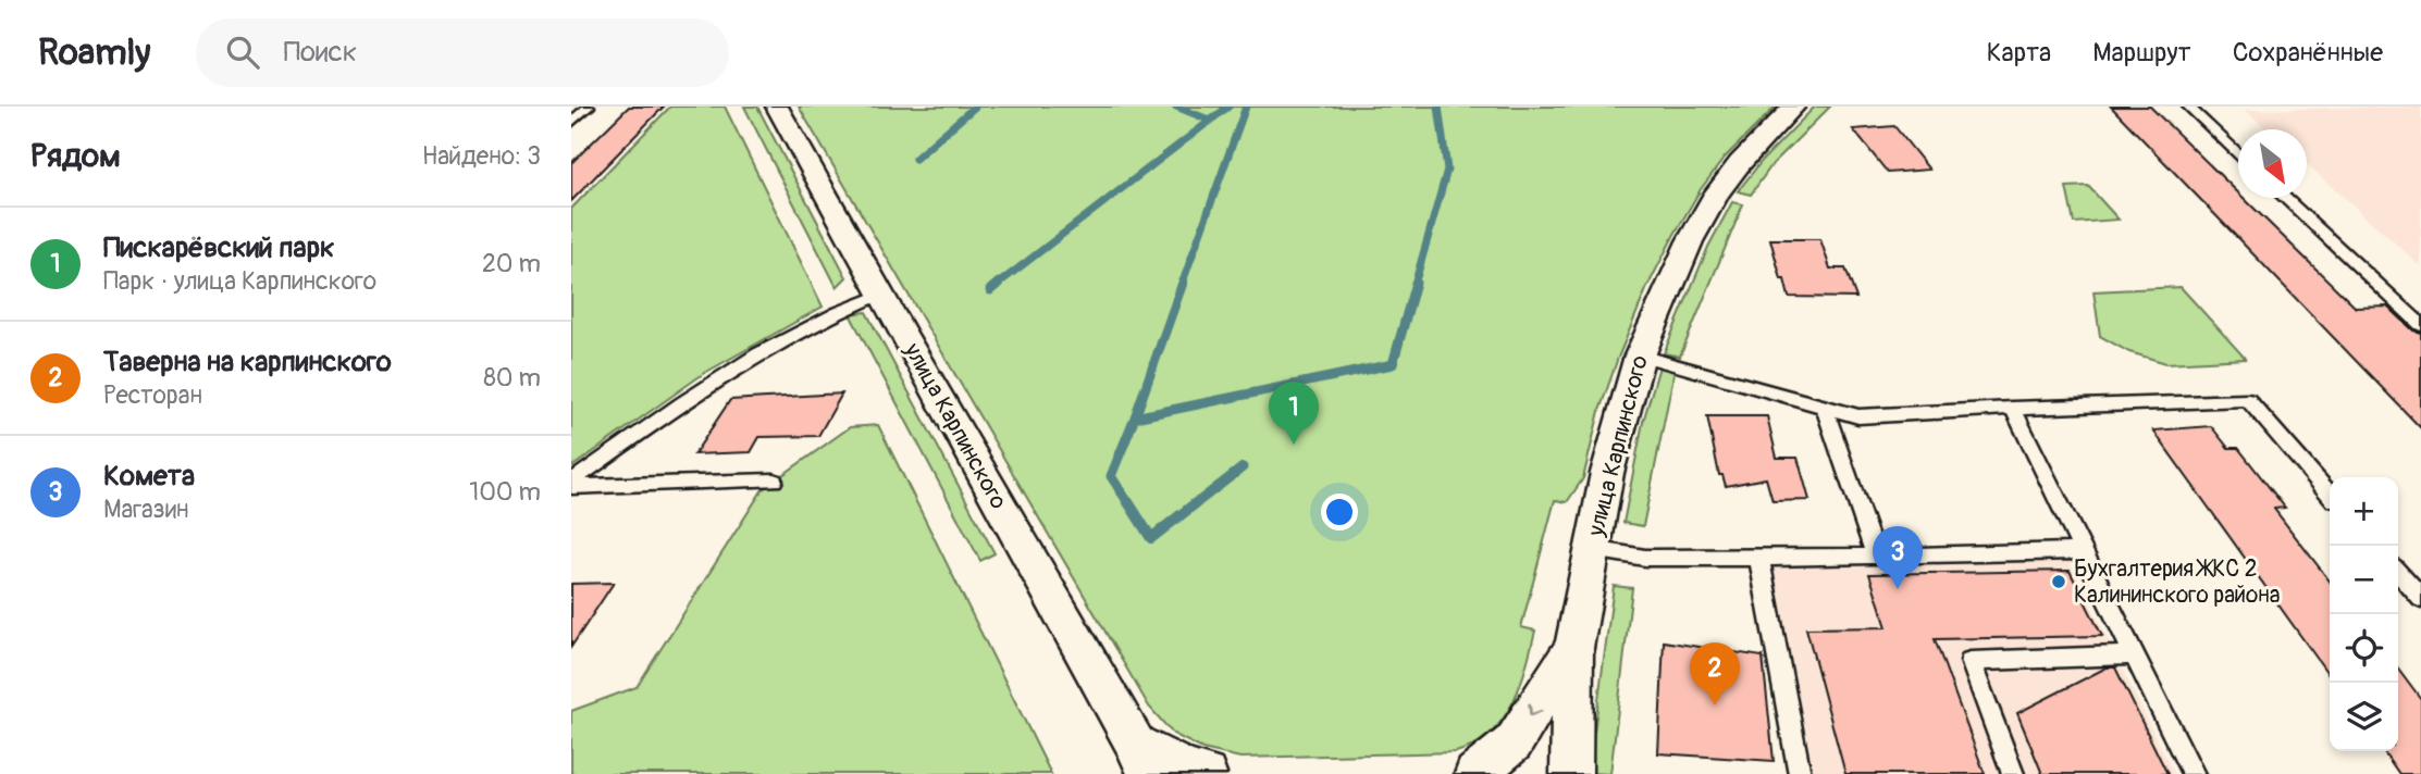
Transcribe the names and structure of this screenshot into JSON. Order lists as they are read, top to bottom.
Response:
{
  "streets": {
    "street": ["улица Карпинского"]
  },
  "places": ["Бухгалтерия ЖКС 2 Калининского района"],
  "north": "bottom right",
  "page": {
    "header": "Roamly",
    "search": "Поиск",
    "nav": ["Карта", "Маршрут", "Сохранённые"],
    "heading": ["Рядом", "Найдено: 3"],
    "list": [
      {
        "mark": "1",
        "name": "Пискарёвский парк",
        "note": "Парк · улица Карпинского",
        "value": "20 m"
      },
      {
        "mark": "2",
        "name": "Таверна на карпинского",
        "note": "Ресторан",
        "value": "80 m"
      },
      {
        "mark": "3",
        "name": "Комета",
        "note": "Магазин",
        "value": "100 m"
      }
    ],
    "pins": ["1", "3", "2"],
    "map_buttons": ["+", "−"]
  }
}
